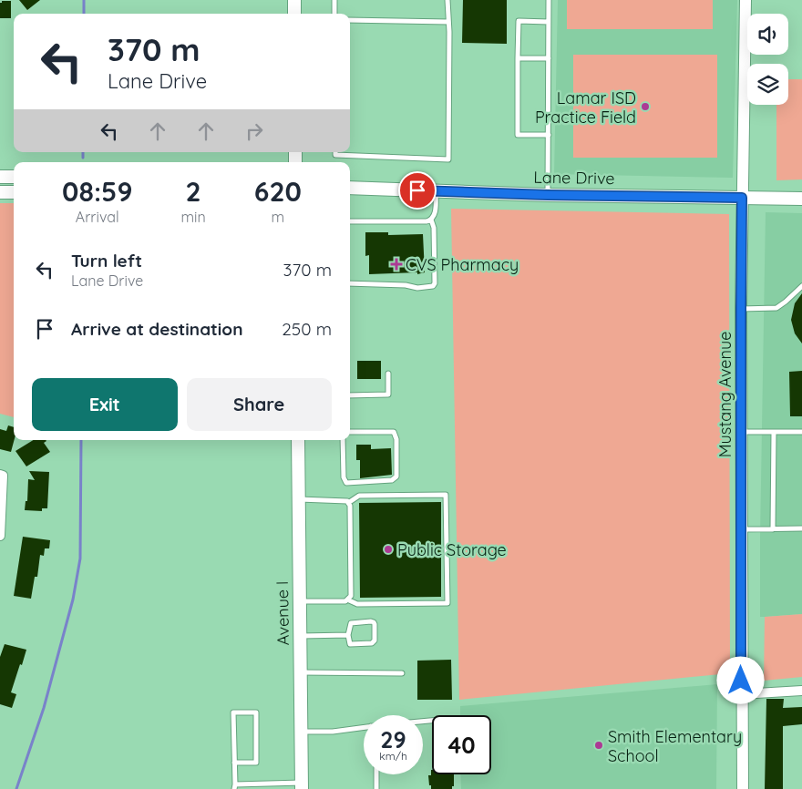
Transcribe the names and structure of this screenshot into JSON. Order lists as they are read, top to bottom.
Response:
{
  "streets": {
    "main road": ["Lane Drive", "Avenue I"],
    "street": ["Mustang Avenue"]
  },
  "crossings": [
    ["Lane Drive", "Mustang Avenue"]
  ],
  "places": {
    "other": ["Lamar ISD Practice Field", "Public Storage", "Smith Elementary School"],
    "health": ["CVS Pharmacy"]
  },
  "page": {
    "turn": ["370 m", "Lane Drive"],
    "eta": [
      "08:59",
      "Arrival",
      "2",
      "min",
      "620",
      "m"
    ],
    "list": [
      {
        "name": "Turn left",
        "note": "Lane Drive",
        "value": "370 m"
      },
      {
        "name": "Arrive at destination",
        "value": "250 m"
      }
    ],
    "buttons": ["Exit", "Share"],
    "speed": "29 km/h",
    "limit": "40"
  }
}
